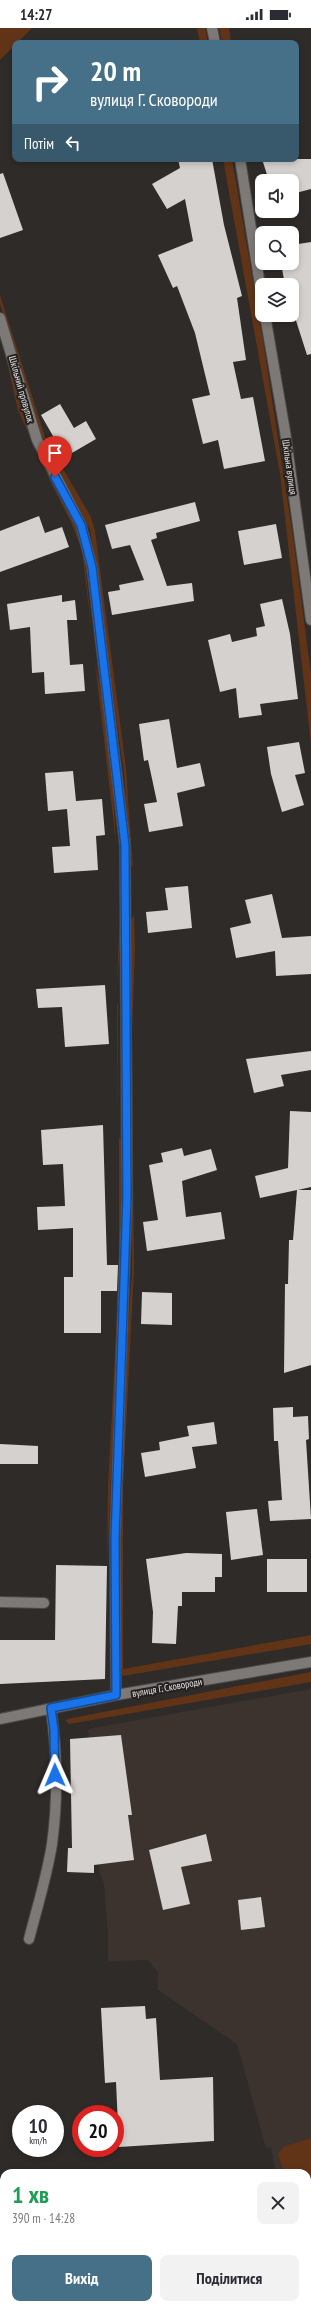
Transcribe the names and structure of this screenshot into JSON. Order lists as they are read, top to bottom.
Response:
{
  "streets": {
    "street": ["Шкільний провулок", "Шкільна вулиця", "вулиця Г. Сковороди"]
  },
  "crossings": [
    ["Шкільний провулок", "вулиця Г. Сковороди"]
  ],
  "page": {
    "status": "14:27",
    "turn": ["20 m", "вулиця Г. Сковороди"],
    "then": "Потім",
    "speed": "10 km/h",
    "limit": "20",
    "heading": ["1 хв", "390 m · 14:28"],
    "buttons": ["Вихід", "Поділитися"]
  }
}
